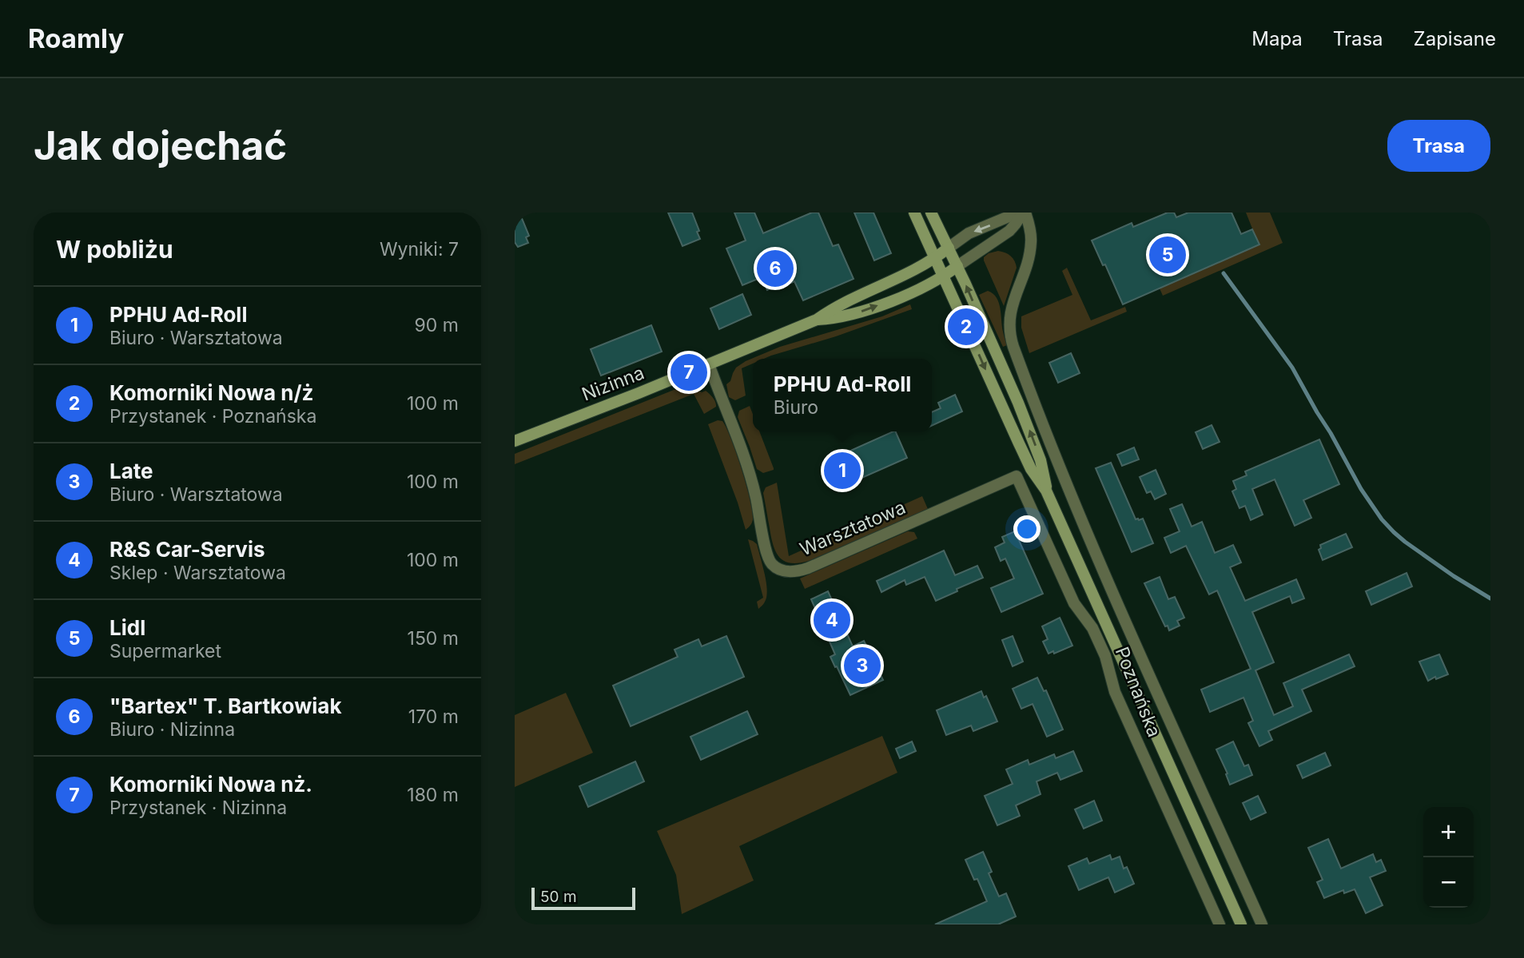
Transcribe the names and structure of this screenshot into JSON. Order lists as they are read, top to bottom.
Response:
{
  "streets": {
    "main road": ["Nizinna", "Poznańska"],
    "street": ["Warsztatowa"]
  },
  "crossings": [
    ["Nizinna", "Warsztatowa"],
    ["Nizinna", "Poznańska"],
    ["Warsztatowa", "Poznańska"]
  ],
  "scale_bar": "50 m",
  "page": {
    "header": "Roamly",
    "nav": ["Mapa", "Trasa", "Zapisane"],
    "buttons": "Trasa",
    "title": "Jak dojechać",
    "heading": ["W pobliżu", "Wyniki: 7"],
    "pins": [
      "5",
      "6",
      "2",
      "7",
      "1",
      "4",
      "3"
    ],
    "list": [
      {
        "mark": "1",
        "name": "PPHU Ad-Roll",
        "note": "Biuro · Warsztatowa",
        "value": "90 m"
      },
      {
        "mark": "2",
        "name": "Komorniki Nowa n/ż",
        "note": "Przystanek · Poznańska",
        "value": "100 m"
      },
      {
        "mark": "3",
        "name": "Late",
        "note": "Biuro · Warsztatowa",
        "value": "100 m"
      },
      {
        "mark": "4",
        "name": "R&S Car-Servis",
        "note": "Sklep · Warsztatowa",
        "value": "100 m"
      },
      {
        "mark": "5",
        "name": "Lidl",
        "note": "Supermarket",
        "value": "150 m"
      },
      {
        "mark": "6",
        "name": "\"Bartex\" T. Bartkowiak",
        "note": "Biuro · Nizinna",
        "value": "170 m"
      },
      {
        "mark": "7",
        "name": "Komorniki Nowa nż.",
        "note": "Przystanek · Nizinna",
        "value": "180 m"
      }
    ],
    "popup": ["PPHU Ad-Roll", "Biuro"],
    "map_buttons": ["+", "−"],
    "scale": "50 m"
  }
}
